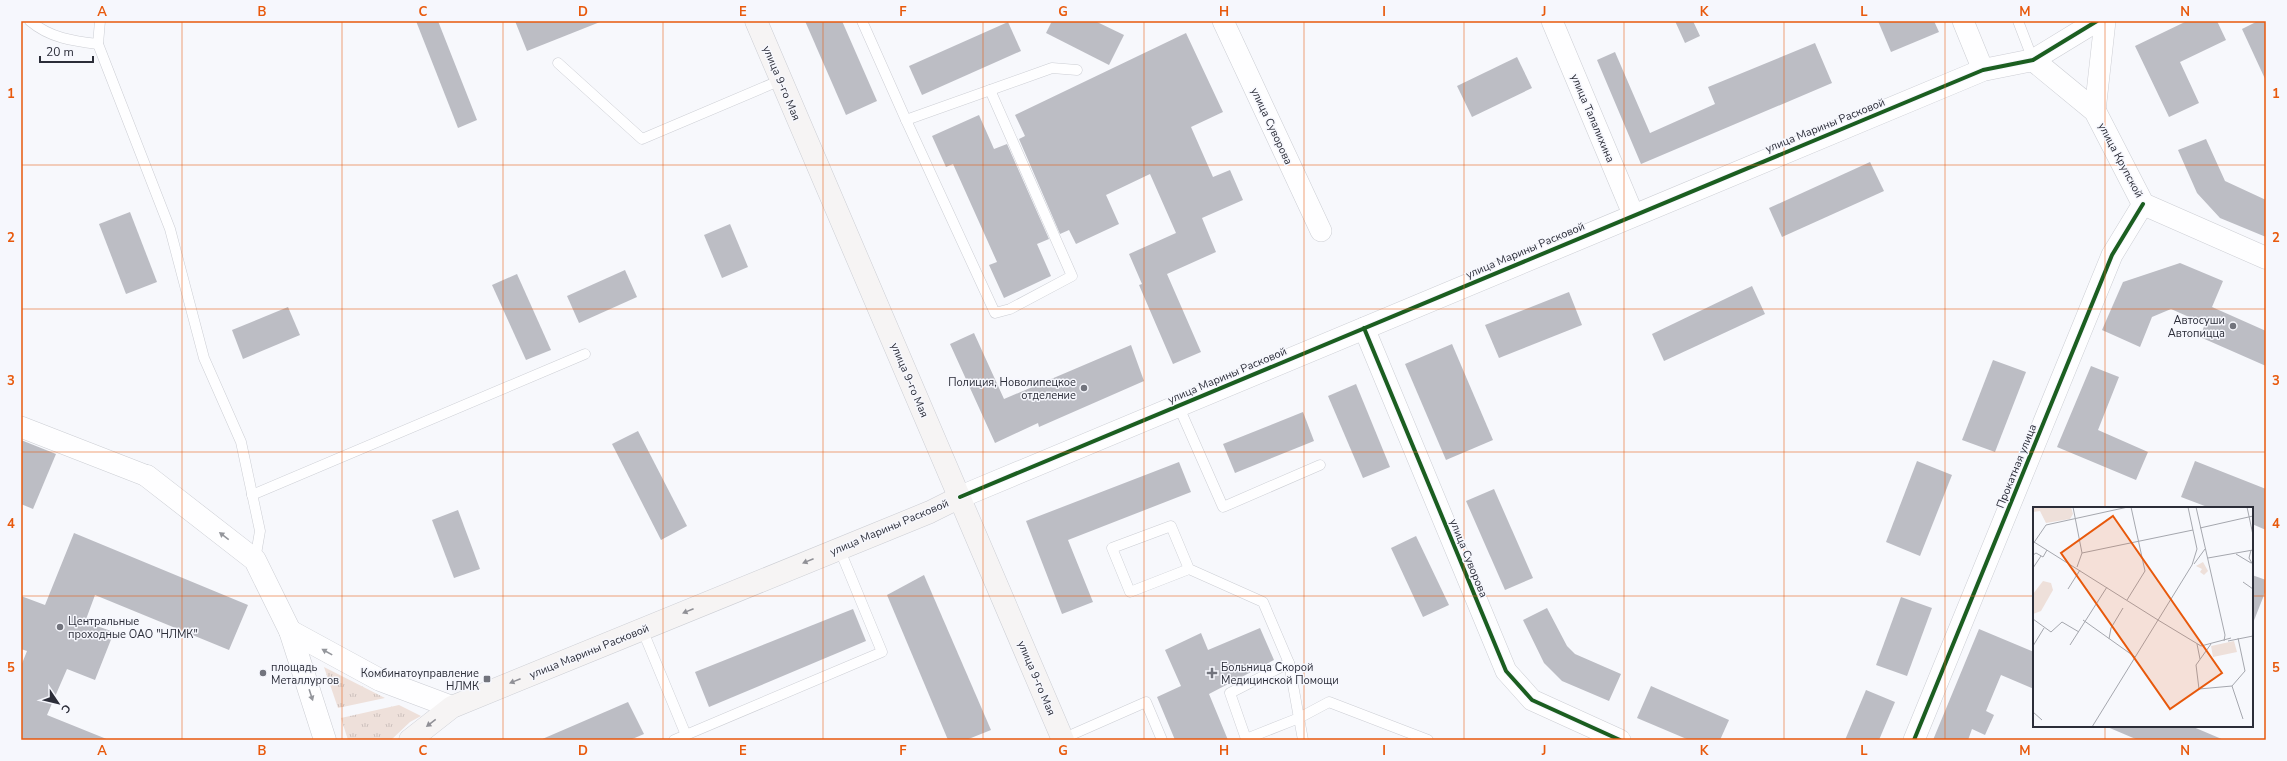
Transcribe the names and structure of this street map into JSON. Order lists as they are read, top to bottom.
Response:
{
  "streets": {
    "main road": ["улица 9-го Мая", "улица Марины Расковой"],
    "street": [
      "улица Талалихина",
      "улица Суворова",
      "улица Крупской",
      "Прокатная улица"
    ]
  },
  "crossings": [
    ["улица 9-го Мая", "улица Марины Расковой"],
    ["улица Талалихина", "улица Марины Расковой"],
    ["улица Марины Расковой", "улица Суворова"],
    ["улица Марины Расковой", "улица Крупской"],
    ["улица Крупской", "Прокатная улица"]
  ],
  "places": {
    "other": [
      "Автосуши Автопицца",
      "Полиция, Новолипецкое отделение",
      "Центральные проходные ОАО \"НЛМК\"",
      "площадь Металлургов"
    ],
    "health": ["Больница Скорой Медицинской Помощи"],
    "transit": ["Комбинатоуправление НЛМК"]
  },
  "scale_bar": "20 m",
  "north": "bottom right",
  "grid": {
    "columns": [
      "A",
      "B",
      "C",
      "D",
      "E",
      "F",
      "G",
      "H",
      "I",
      "J",
      "K",
      "L",
      "M",
      "N"
    ],
    "rows": [
      "1",
      "2",
      "3",
      "4",
      "5"
    ]
  }
}
